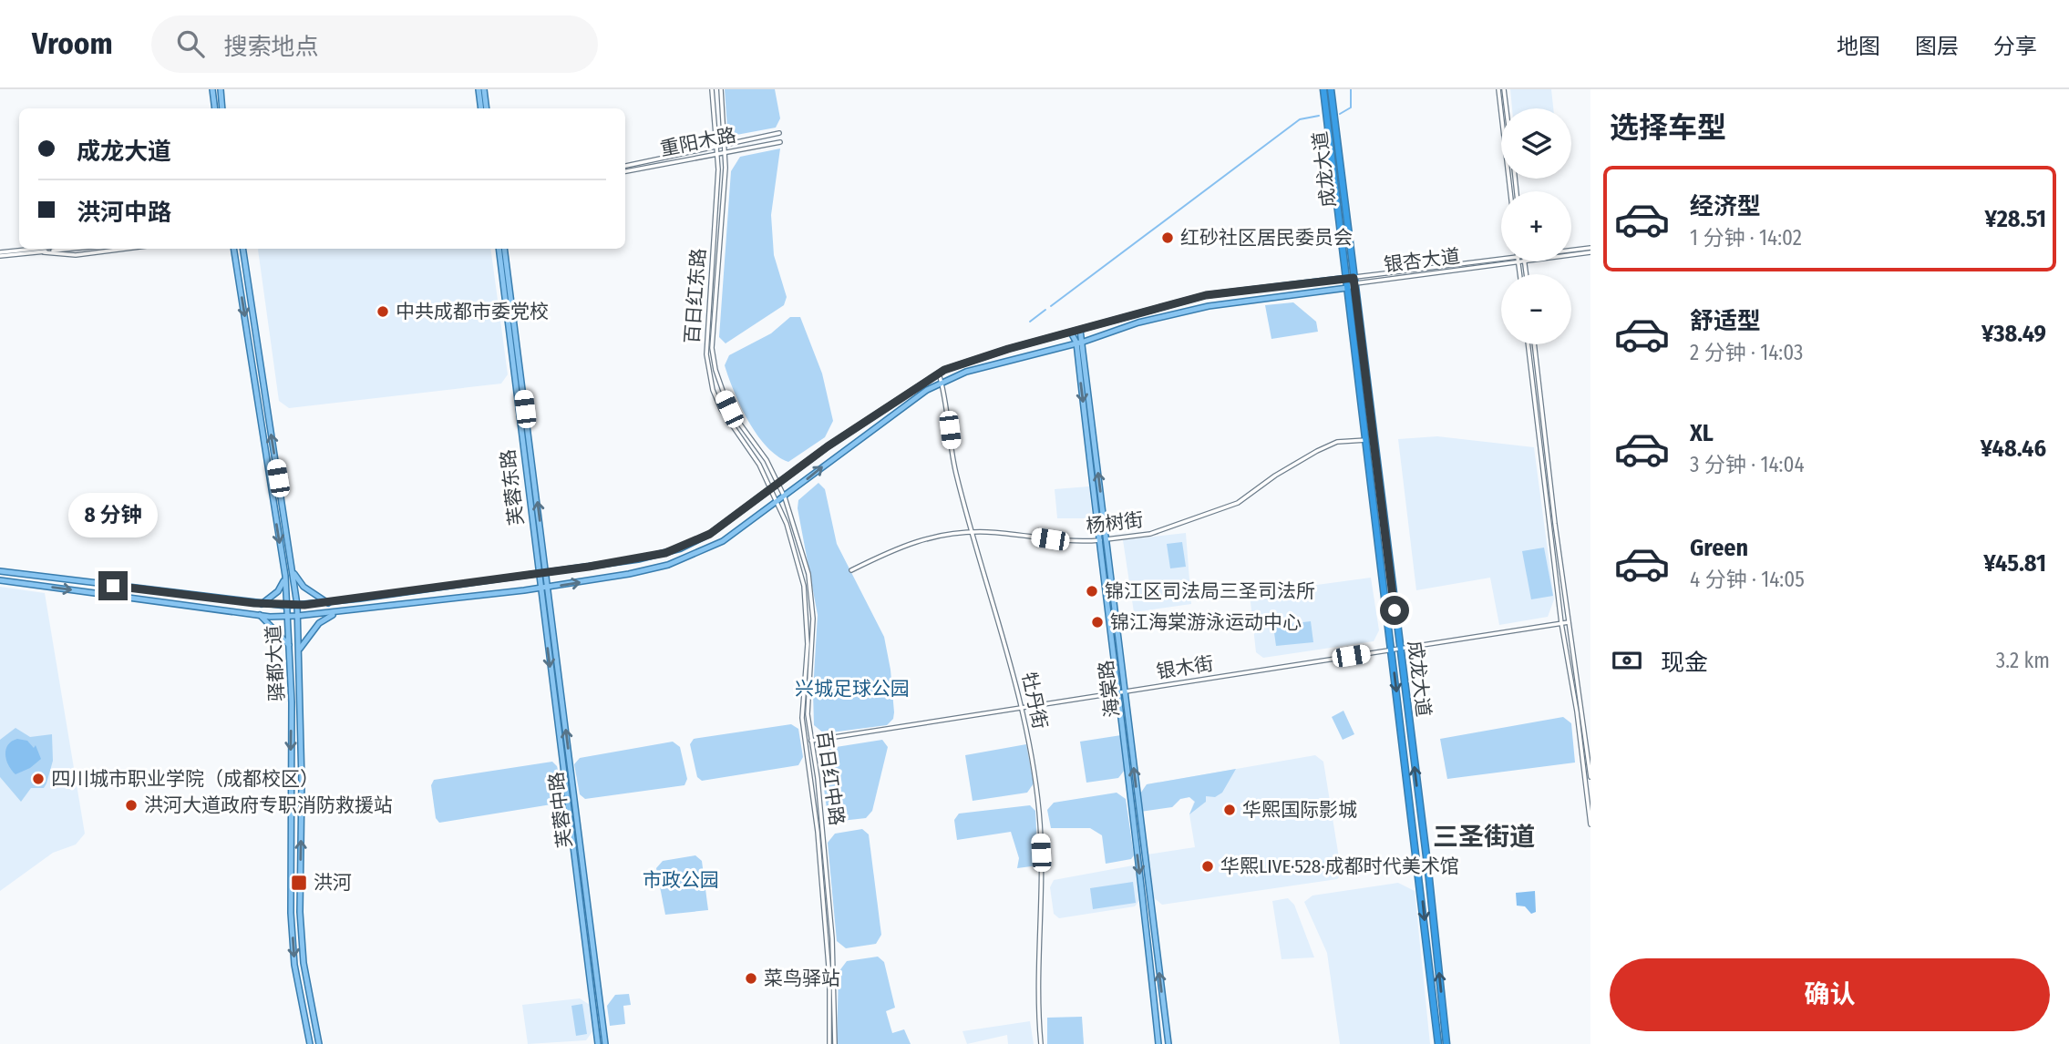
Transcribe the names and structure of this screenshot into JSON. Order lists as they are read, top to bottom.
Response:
{
  "streets": {
    "highway": ["成龙大道"],
    "main road": [
      "银杏大道",
      "芙蓉东路",
      "驿都大道",
      "海棠路",
      "芙蓉中路"
    ],
    "street": [
      "重阳木路",
      "百日红东路",
      "杨树街",
      "银木街",
      "牡丹街",
      "百日红中路"
    ]
  },
  "crossings": [
    ["重阳木路", "百日红东路"],
    ["成龙大道", "银杏大道"],
    ["成龙大道", "杨树街"],
    ["成龙大道", "银木街"],
    ["银杏大道", "百日红东路"],
    ["银杏大道", "芙蓉东路"],
    ["银杏大道", "驿都大道"],
    ["银杏大道", "海棠路"],
    ["银杏大道", "牡丹街"],
    ["银杏大道", "百日红中路"],
    ["银杏大道", "芙蓉中路"],
    ["百日红东路", "百日红中路"],
    ["芙蓉东路", "芙蓉中路"],
    ["杨树街", "海棠路"],
    ["杨树街", "牡丹街"],
    ["银木街", "海棠路"],
    ["银木街", "牡丹街"],
    ["银木街", "百日红中路"]
  ],
  "districts": ["三圣街道"],
  "parks": ["兴城足球公园", "市政公园"],
  "places": {
    "other": [
      "红砂社区居民委员会",
      "中共成都市委党校",
      "锦江区司法局三圣司法所",
      "锦江海棠游泳运动中心",
      "四川城市职业学院（成都校区）",
      "洪河大道政府专职消防救援站",
      "华熙国际影城",
      "华熙LIVE·528·成都时代美术馆",
      "菜鸟驿站"
    ],
    "transit": ["洪河"]
  },
  "page": {
    "header": "Vroom",
    "search": "搜索地点",
    "nav": ["地图", "图层", "分享"],
    "heading": "选择车型",
    "map_buttons": ["+", "−"],
    "banner": ["成龙大道", "洪河中路"],
    "list": [
      {
        "name": "经济型",
        "note": "1 分钟 · 14:02",
        "value": "¥28.51"
      },
      {
        "name": "舒适型",
        "note": "2 分钟 · 14:03",
        "value": "¥38.49"
      },
      {
        "name": "XL",
        "note": "3 分钟 · 14:04",
        "value": "¥48.46"
      },
      {
        "name": "Green",
        "note": "4 分钟 · 14:05",
        "value": "¥45.81"
      }
    ],
    "bubble": "8 分钟",
    "pay": ["现金", "3.2 km"],
    "buttons": "确认"
  }
}
